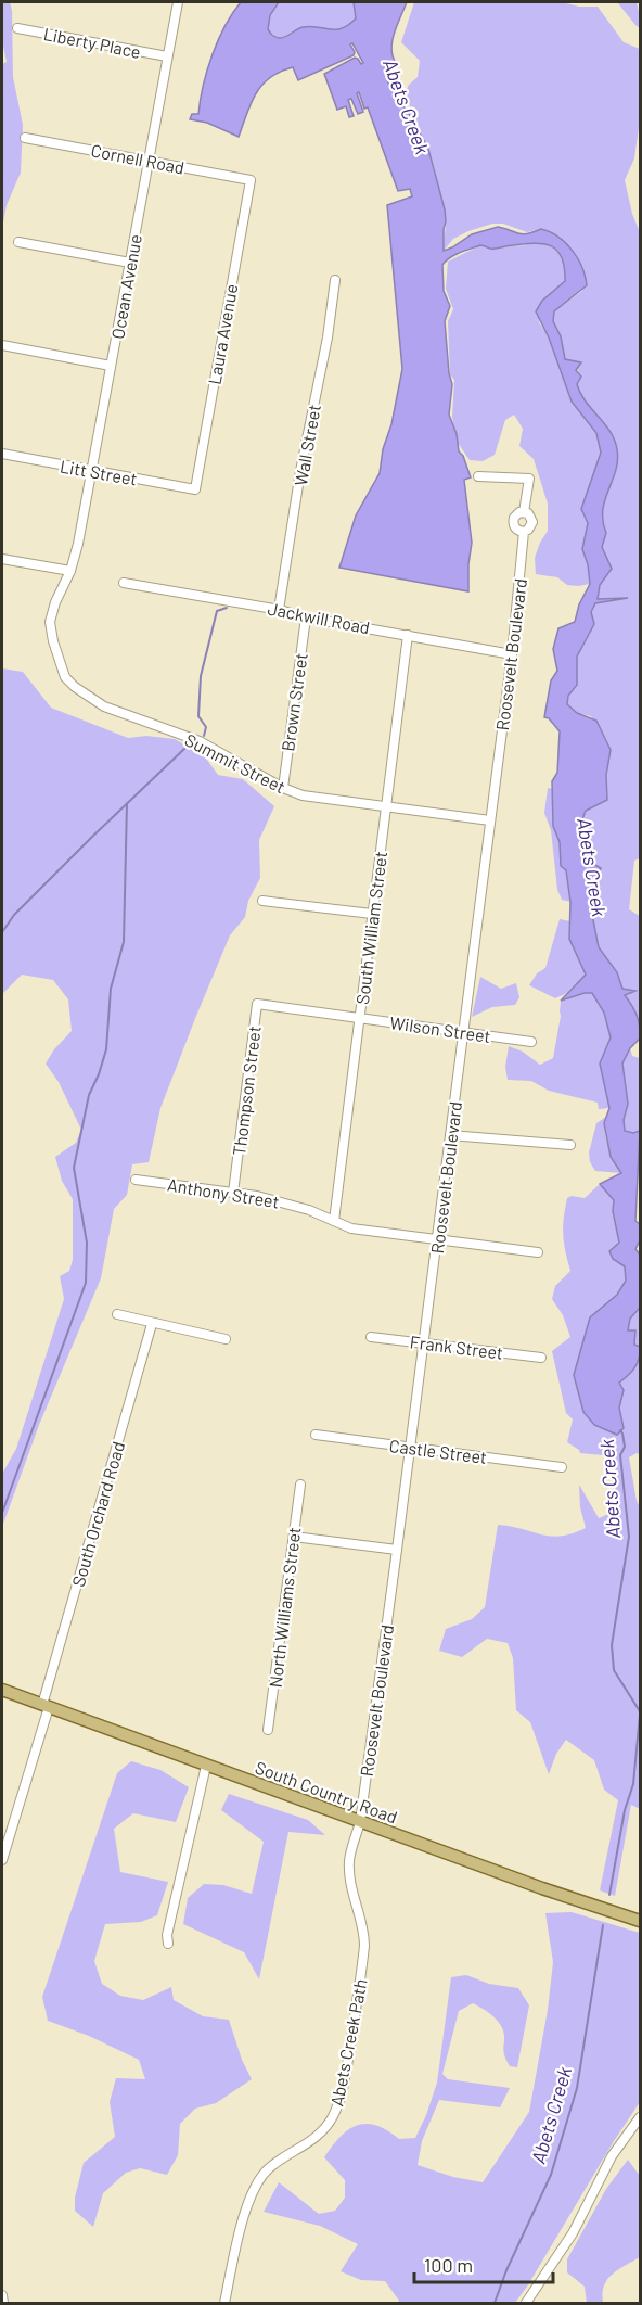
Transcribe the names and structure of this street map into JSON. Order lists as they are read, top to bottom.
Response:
{
  "streets": {
    "main road": ["South Country Road"],
    "street": [
      "Liberty Place",
      "Cornell Road",
      "Ocean Avenue",
      "Laura Avenue",
      "Wall Street",
      "Litt Street",
      "Jackwill Road",
      "Roosevelt Boulevard",
      "Brown Street",
      "Summit Street",
      "South William Street",
      "Wilson Street",
      "Thompson Street",
      "Anthony Street",
      "Frank Street",
      "Castle Street",
      "South Orchard Road",
      "North Williams Street",
      "Abets Creek Path"
    ]
  },
  "crossings": [
    ["Liberty Place", "Ocean Avenue"],
    ["Cornell Road", "Ocean Avenue"],
    ["Cornell Road", "Laura Avenue"],
    ["Ocean Avenue", "Litt Street"],
    ["Ocean Avenue", "Summit Street"],
    ["Laura Avenue", "Litt Street"],
    ["Wall Street", "Jackwill Road"],
    ["Jackwill Road", "Roosevelt Boulevard"],
    ["Jackwill Road", "Brown Street"],
    ["Jackwill Road", "South William Street"],
    ["Roosevelt Boulevard", "Summit Street"],
    ["Roosevelt Boulevard", "Wilson Street"],
    ["Roosevelt Boulevard", "Anthony Street"],
    ["Roosevelt Boulevard", "Frank Street"],
    ["Roosevelt Boulevard", "Castle Street"],
    ["Roosevelt Boulevard", "South Country Road"],
    ["Roosevelt Boulevard", "Abets Creek Path"],
    ["Brown Street", "Summit Street"],
    ["Summit Street", "South William Street"],
    ["South William Street", "Wilson Street"],
    ["South William Street", "Anthony Street"],
    ["Wilson Street", "Thompson Street"],
    ["Thompson Street", "Anthony Street"],
    ["South Orchard Road", "South Country Road"],
    ["South Country Road", "Abets Creek Path"]
  ],
  "water": ["Abets Creek"],
  "scale_bar": "100 m"
}
